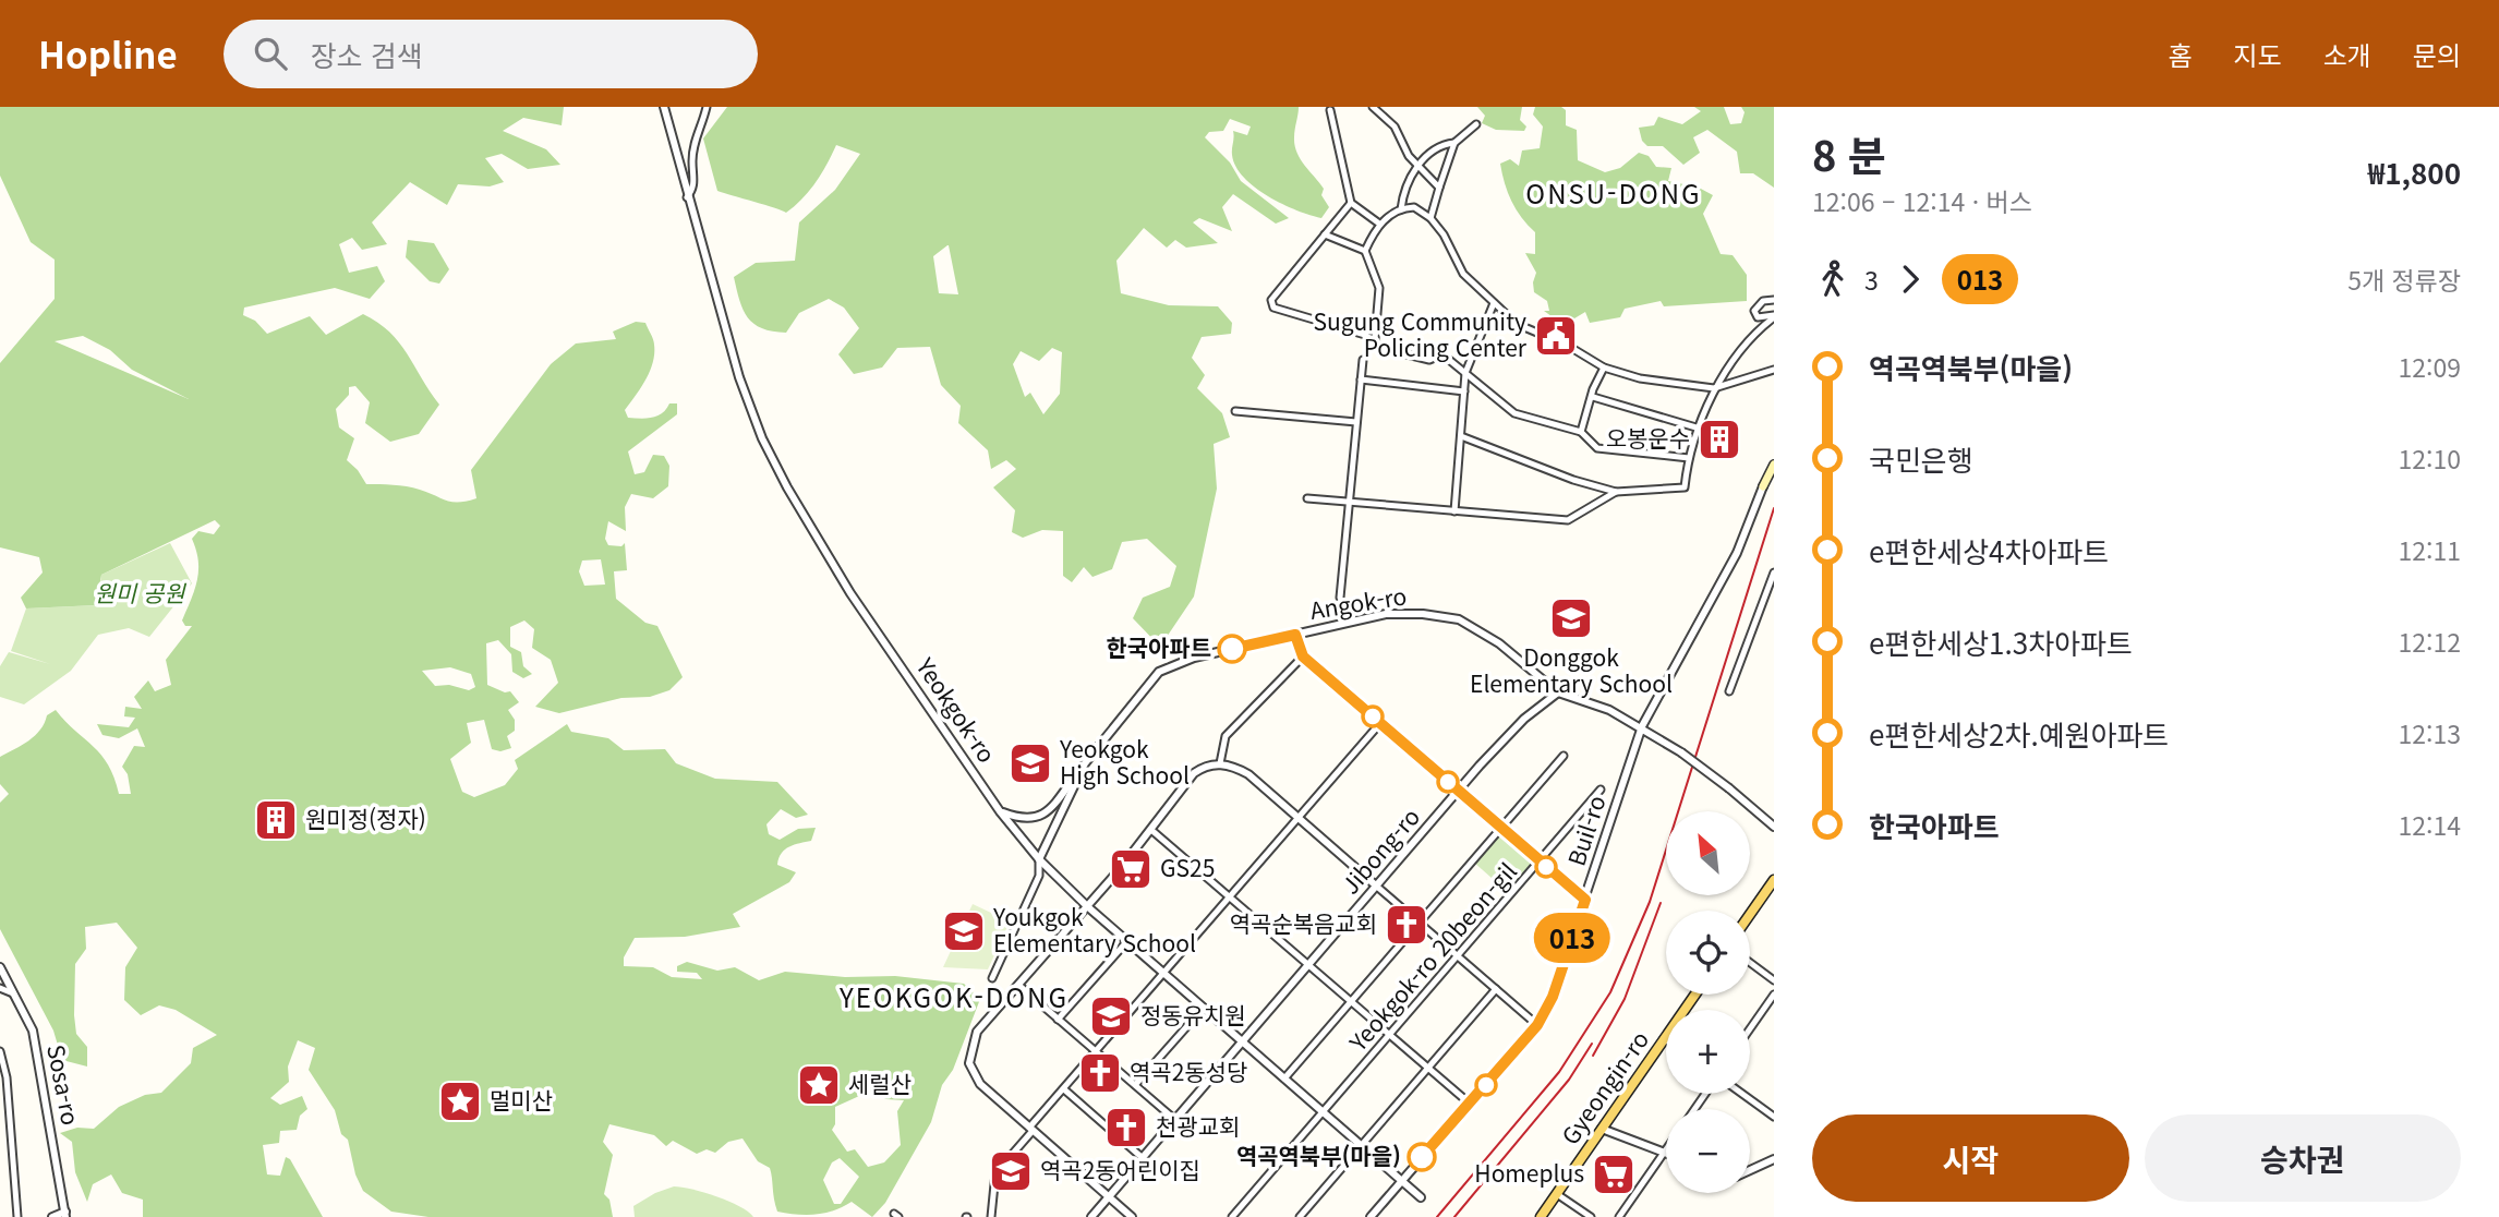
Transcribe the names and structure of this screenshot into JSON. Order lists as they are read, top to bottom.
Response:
{
  "streets": {
    "main road": ["Buil-ro", "Gyeongin-ro"],
    "street": [
      "Angok-ro",
      "Yeokgok-ro",
      "Jibong-ro",
      "Yeokgok-ro 20beon-gil",
      "Sosa-ro"
    ]
  },
  "crossings": [
    ["Angok-ro", "Yeokgok-ro"],
    ["Angok-ro", "Buil-ro"],
    ["Angok-ro", "Jibong-ro"],
    ["Yeokgok-ro", "Buil-ro"],
    ["Yeokgok-ro", "Jibong-ro"],
    ["Yeokgok-ro", "Yeokgok-ro 20beon-gil"]
  ],
  "districts": ["ONSU-DONG", "YEOKGOK-DONG"],
  "parks": ["원미 공원"],
  "places": {
    "public building": ["Sugung Community Policing Center"],
    "building": ["오봉운수", "원미정(정자)"],
    "school or university": [
      "Donggok Elementary School",
      "Yeokgok High School",
      "Youkgok Elementary School",
      "정동유치원",
      "역곡2동어린이집"
    ],
    "other": ["한국아파트", "역곡역북부(마을)"],
    "supermarket": ["GS25", "Homeplus"],
    "church": ["역곡순복음교회", "역곡2동성당", "천광교회"],
    "place": ["세럴산", "멀미산"]
  },
  "lines": ["bus line 013"],
  "north": "top left",
  "page": {
    "header": "Hopline",
    "search": "장소 검색",
    "nav": [
      "홈",
      "지도",
      "소개",
      "문의"
    ],
    "on_map": "013",
    "heading": ["8 분", "12:06 – 12:14 · 버스", "₩1,800"],
    "legs": ["3", "013", "5개 정류장"],
    "list": [
      {
        "name": "역곡역북부(마을)",
        "value": "12:09"
      },
      {
        "name": "국민은행",
        "value": "12:10"
      },
      {
        "name": "e편한세상4차아파트",
        "value": "12:11"
      },
      {
        "name": "e편한세상1.3차아파트",
        "value": "12:12"
      },
      {
        "name": "e편한세상2차.예원아파트",
        "value": "12:13"
      },
      {
        "name": "한국아파트",
        "value": "12:14"
      }
    ],
    "map_buttons": ["+", "−"],
    "buttons": ["시작", "승차권"]
  }
}
